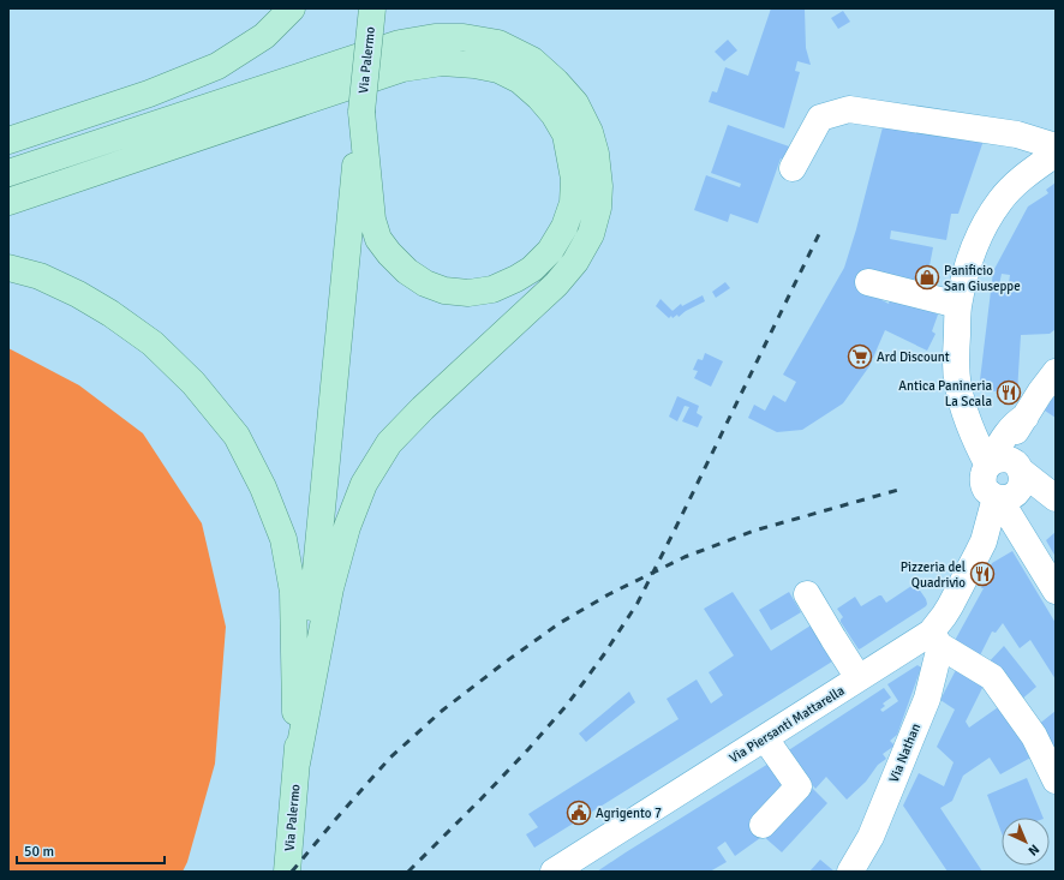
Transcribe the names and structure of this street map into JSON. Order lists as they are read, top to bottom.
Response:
{
  "streets": {
    "main road": ["Via Palermo"],
    "street": ["Via Piersanti Mattarella", "Via Nathan"]
  },
  "crossings": [
    ["Via Piersanti Mattarella", "Via Nathan"]
  ],
  "places": {
    "shop": ["Panificio San Giuseppe"],
    "supermarket": ["Ard Discount"],
    "restaurant": ["Antica Panineria La Scala", "Pizzeria del Quadrivio"],
    "public building": ["Agrigento 7"]
  },
  "scale_bar": "50 m",
  "north": "bottom right"
}
